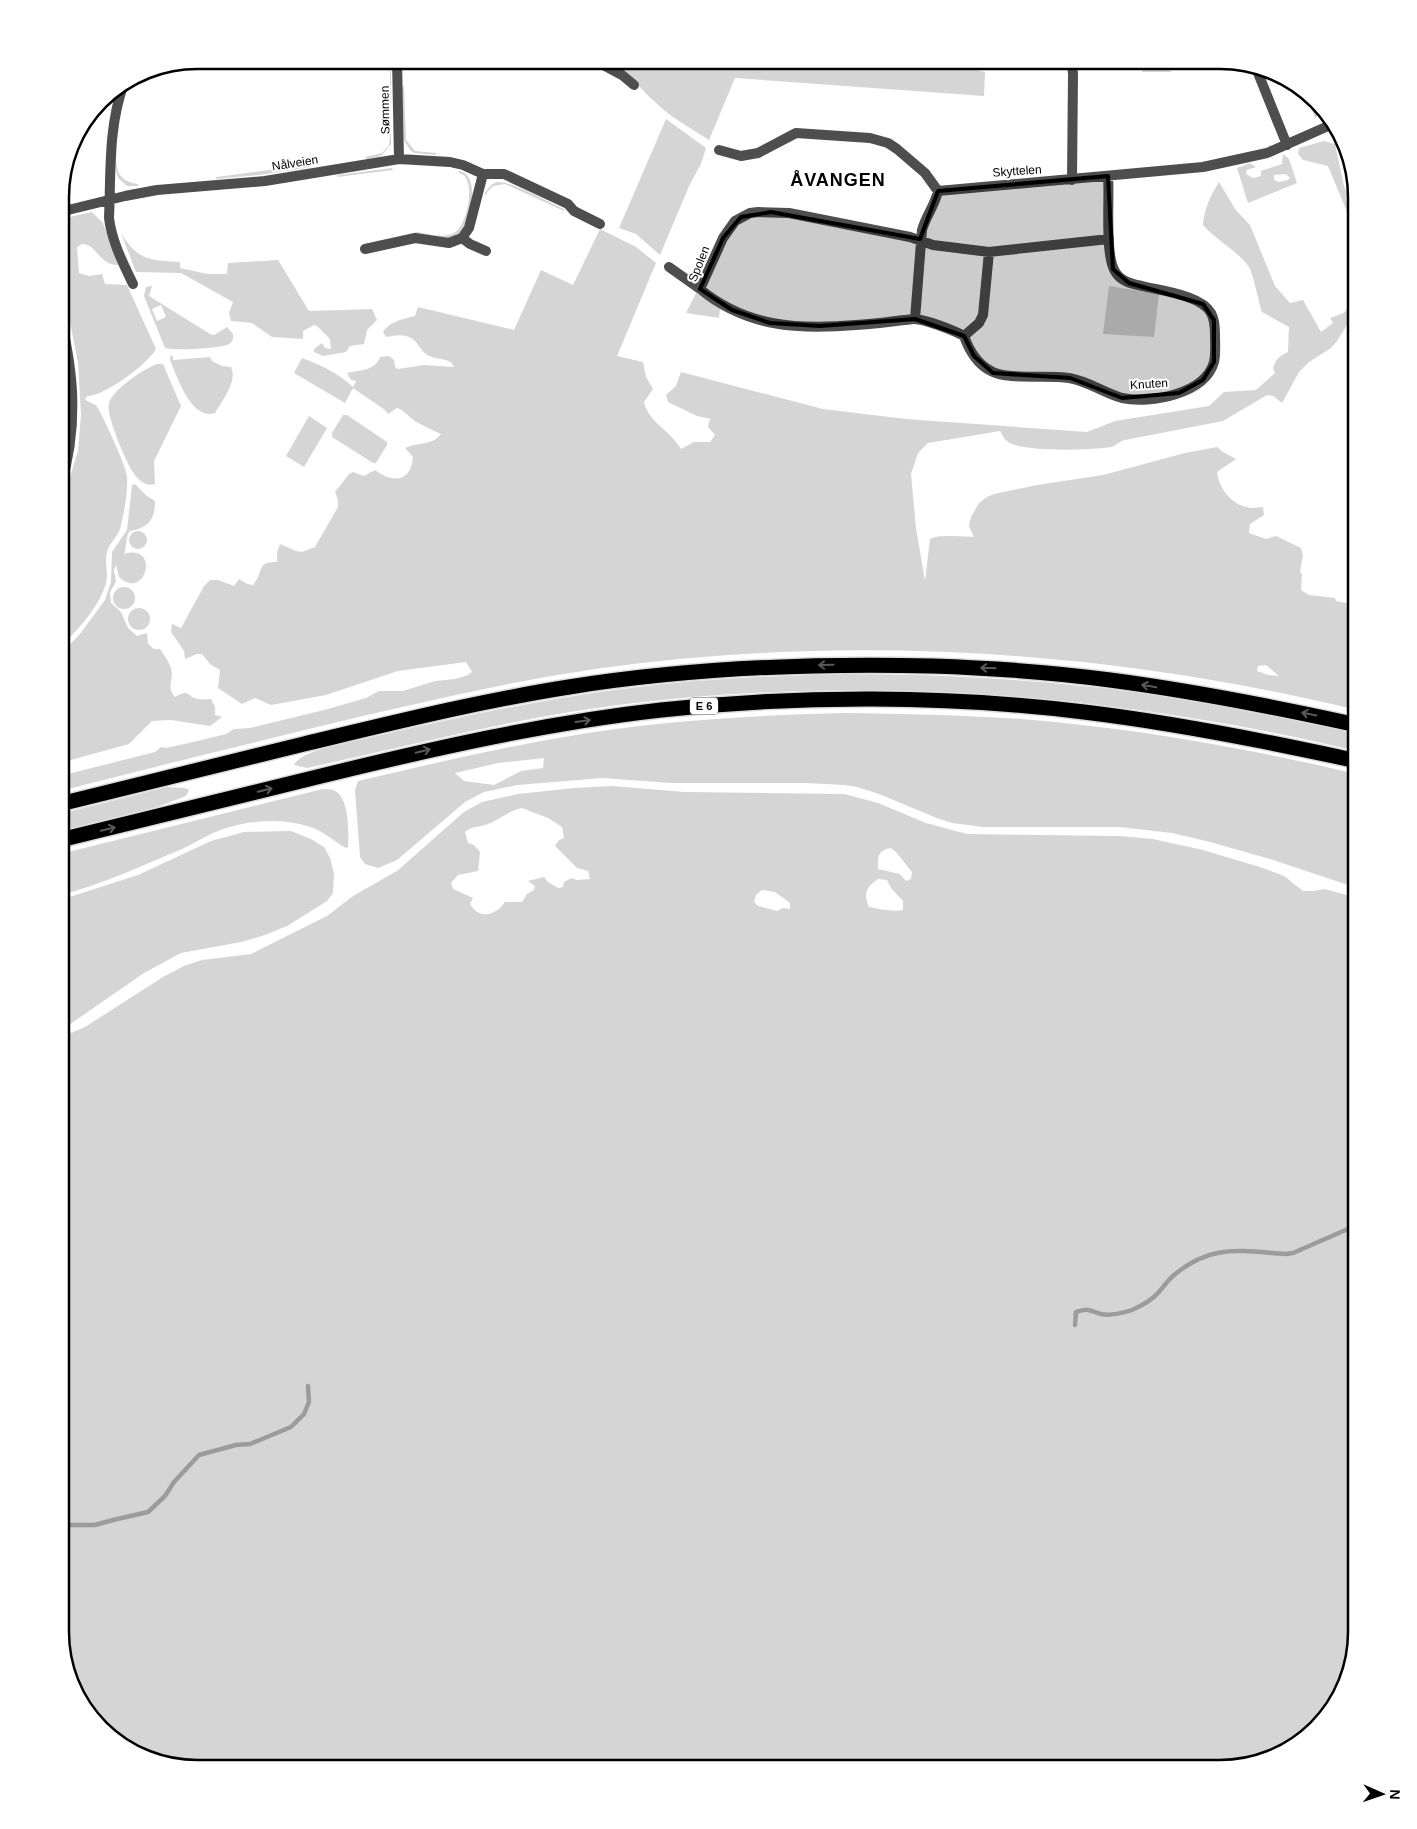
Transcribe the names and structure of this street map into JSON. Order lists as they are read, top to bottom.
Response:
{
  "streets": {
    "highway": ["E 6"],
    "street": [
      "Sømmen",
      "Nålveien",
      "Skyttelen",
      "Spolen",
      "Knuten"
    ]
  },
  "crossings": [
    ["Sømmen", "Nålveien"],
    ["Skyttelen", "Knuten"]
  ],
  "districts": ["ÅVANGEN"],
  "north": "right"
}
